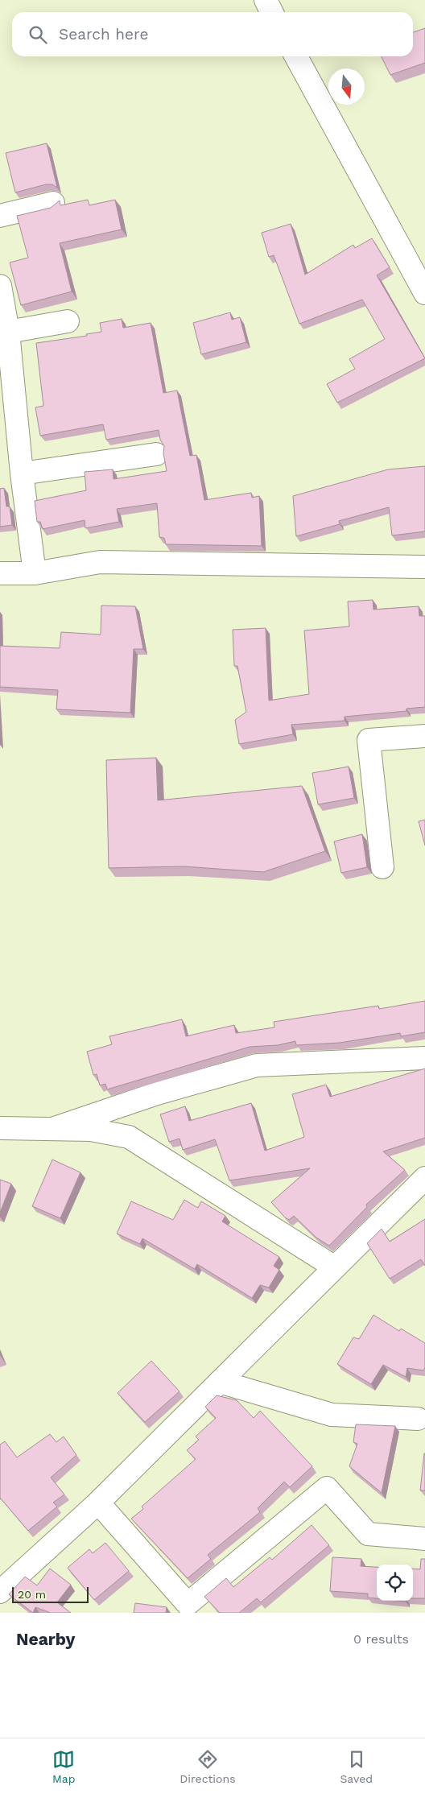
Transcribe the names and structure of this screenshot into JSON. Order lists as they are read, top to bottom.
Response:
{
  "scale_bar": "20 m",
  "north": "bottom",
  "page": {
    "search": "Search here",
    "scale": "20 m",
    "heading": ["Nearby", "0 results"],
    "nav": ["Map", "Directions", "Saved"]
  }
}
